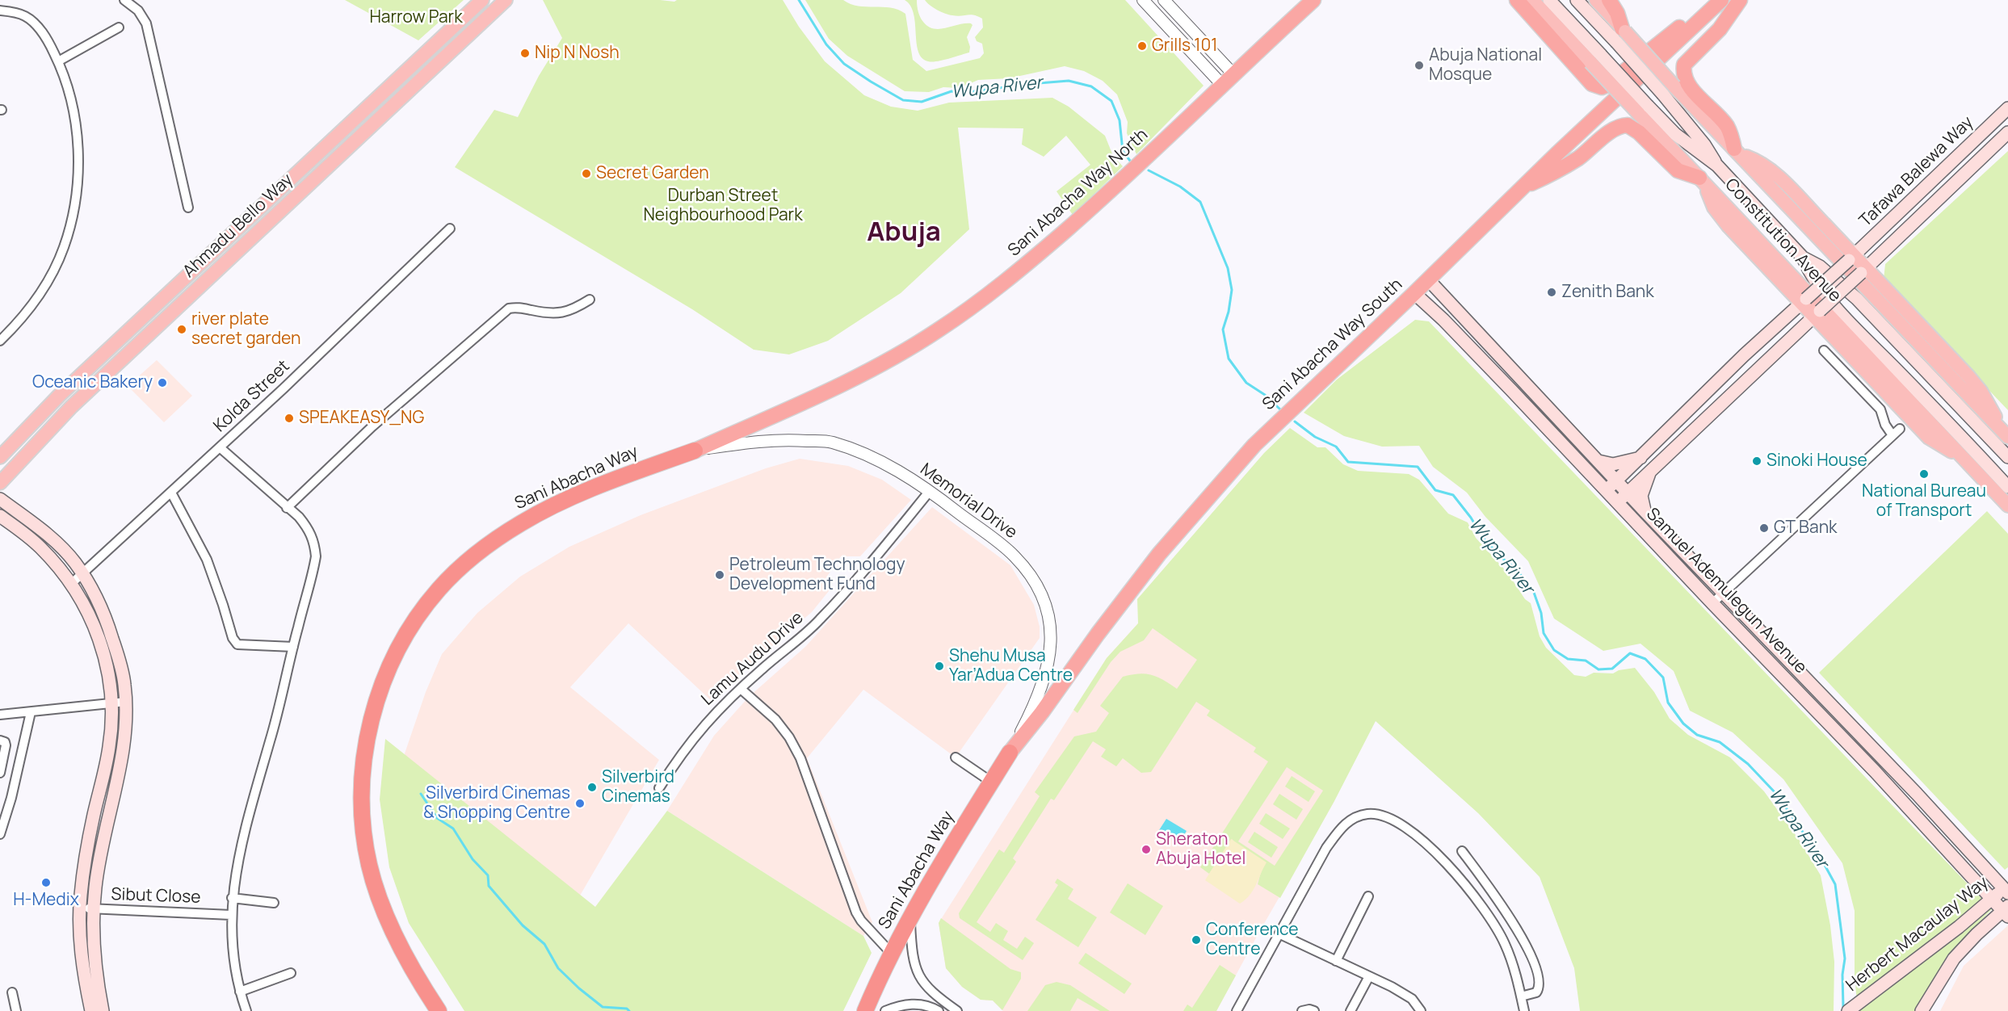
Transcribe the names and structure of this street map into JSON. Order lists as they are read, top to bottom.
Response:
{
  "streets": {
    "highway": ["Sani Abacha Way North", "Sani Abacha Way South", "Sani Abacha Way"],
    "main road": [
      "Tafawa Balewa Way",
      "Ahmadu Bello Way",
      "Constitution Avenue",
      "Samuel Ademulegun Avenue",
      "Herbert Macaulay Way"
    ],
    "street": [
      "Kolda Street",
      "Memorial Drive",
      "Lamu Audu Drive",
      "Sibut Close"
    ]
  },
  "crossings": [
    ["Tafawa Balewa Way", "Samuel Ademulegun Avenue"],
    ["Sani Abacha Way North", "Sani Abacha Way"],
    ["Sani Abacha Way South", "Sani Abacha Way"],
    ["Sani Abacha Way South", "Memorial Drive"],
    ["Sani Abacha Way South", "Samuel Ademulegun Avenue"],
    ["Sani Abacha Way", "Memorial Drive"],
    ["Memorial Drive", "Lamu Audu Drive"],
    ["Samuel Ademulegun Avenue", "Herbert Macaulay Way"]
  ],
  "districts": ["Abuja"],
  "water": ["Wupa River"],
  "parks": ["Harrow Park", "Durban Street Neighbourhood Park"],
  "places": [
    "Grills 101",
    "Nip N Nosh",
    "Abuja National Mosque",
    "Secret Garden",
    "Zenith Bank",
    "river plate secret garden",
    "Oceanic Bakery",
    "SPEAKEASY_NG",
    "Sinoki House",
    "National Bureau of Transport",
    "GT Bank",
    "Petroleum Technology Development Fund",
    "Shehu Musa Yar’Adua Centre",
    "Silverbird Cinemas",
    "Silverbird Cinemas & Shopping Centre",
    "Sheraton Abuja Hotel",
    "H-Medix",
    "Conference Centre"
  ]
}
